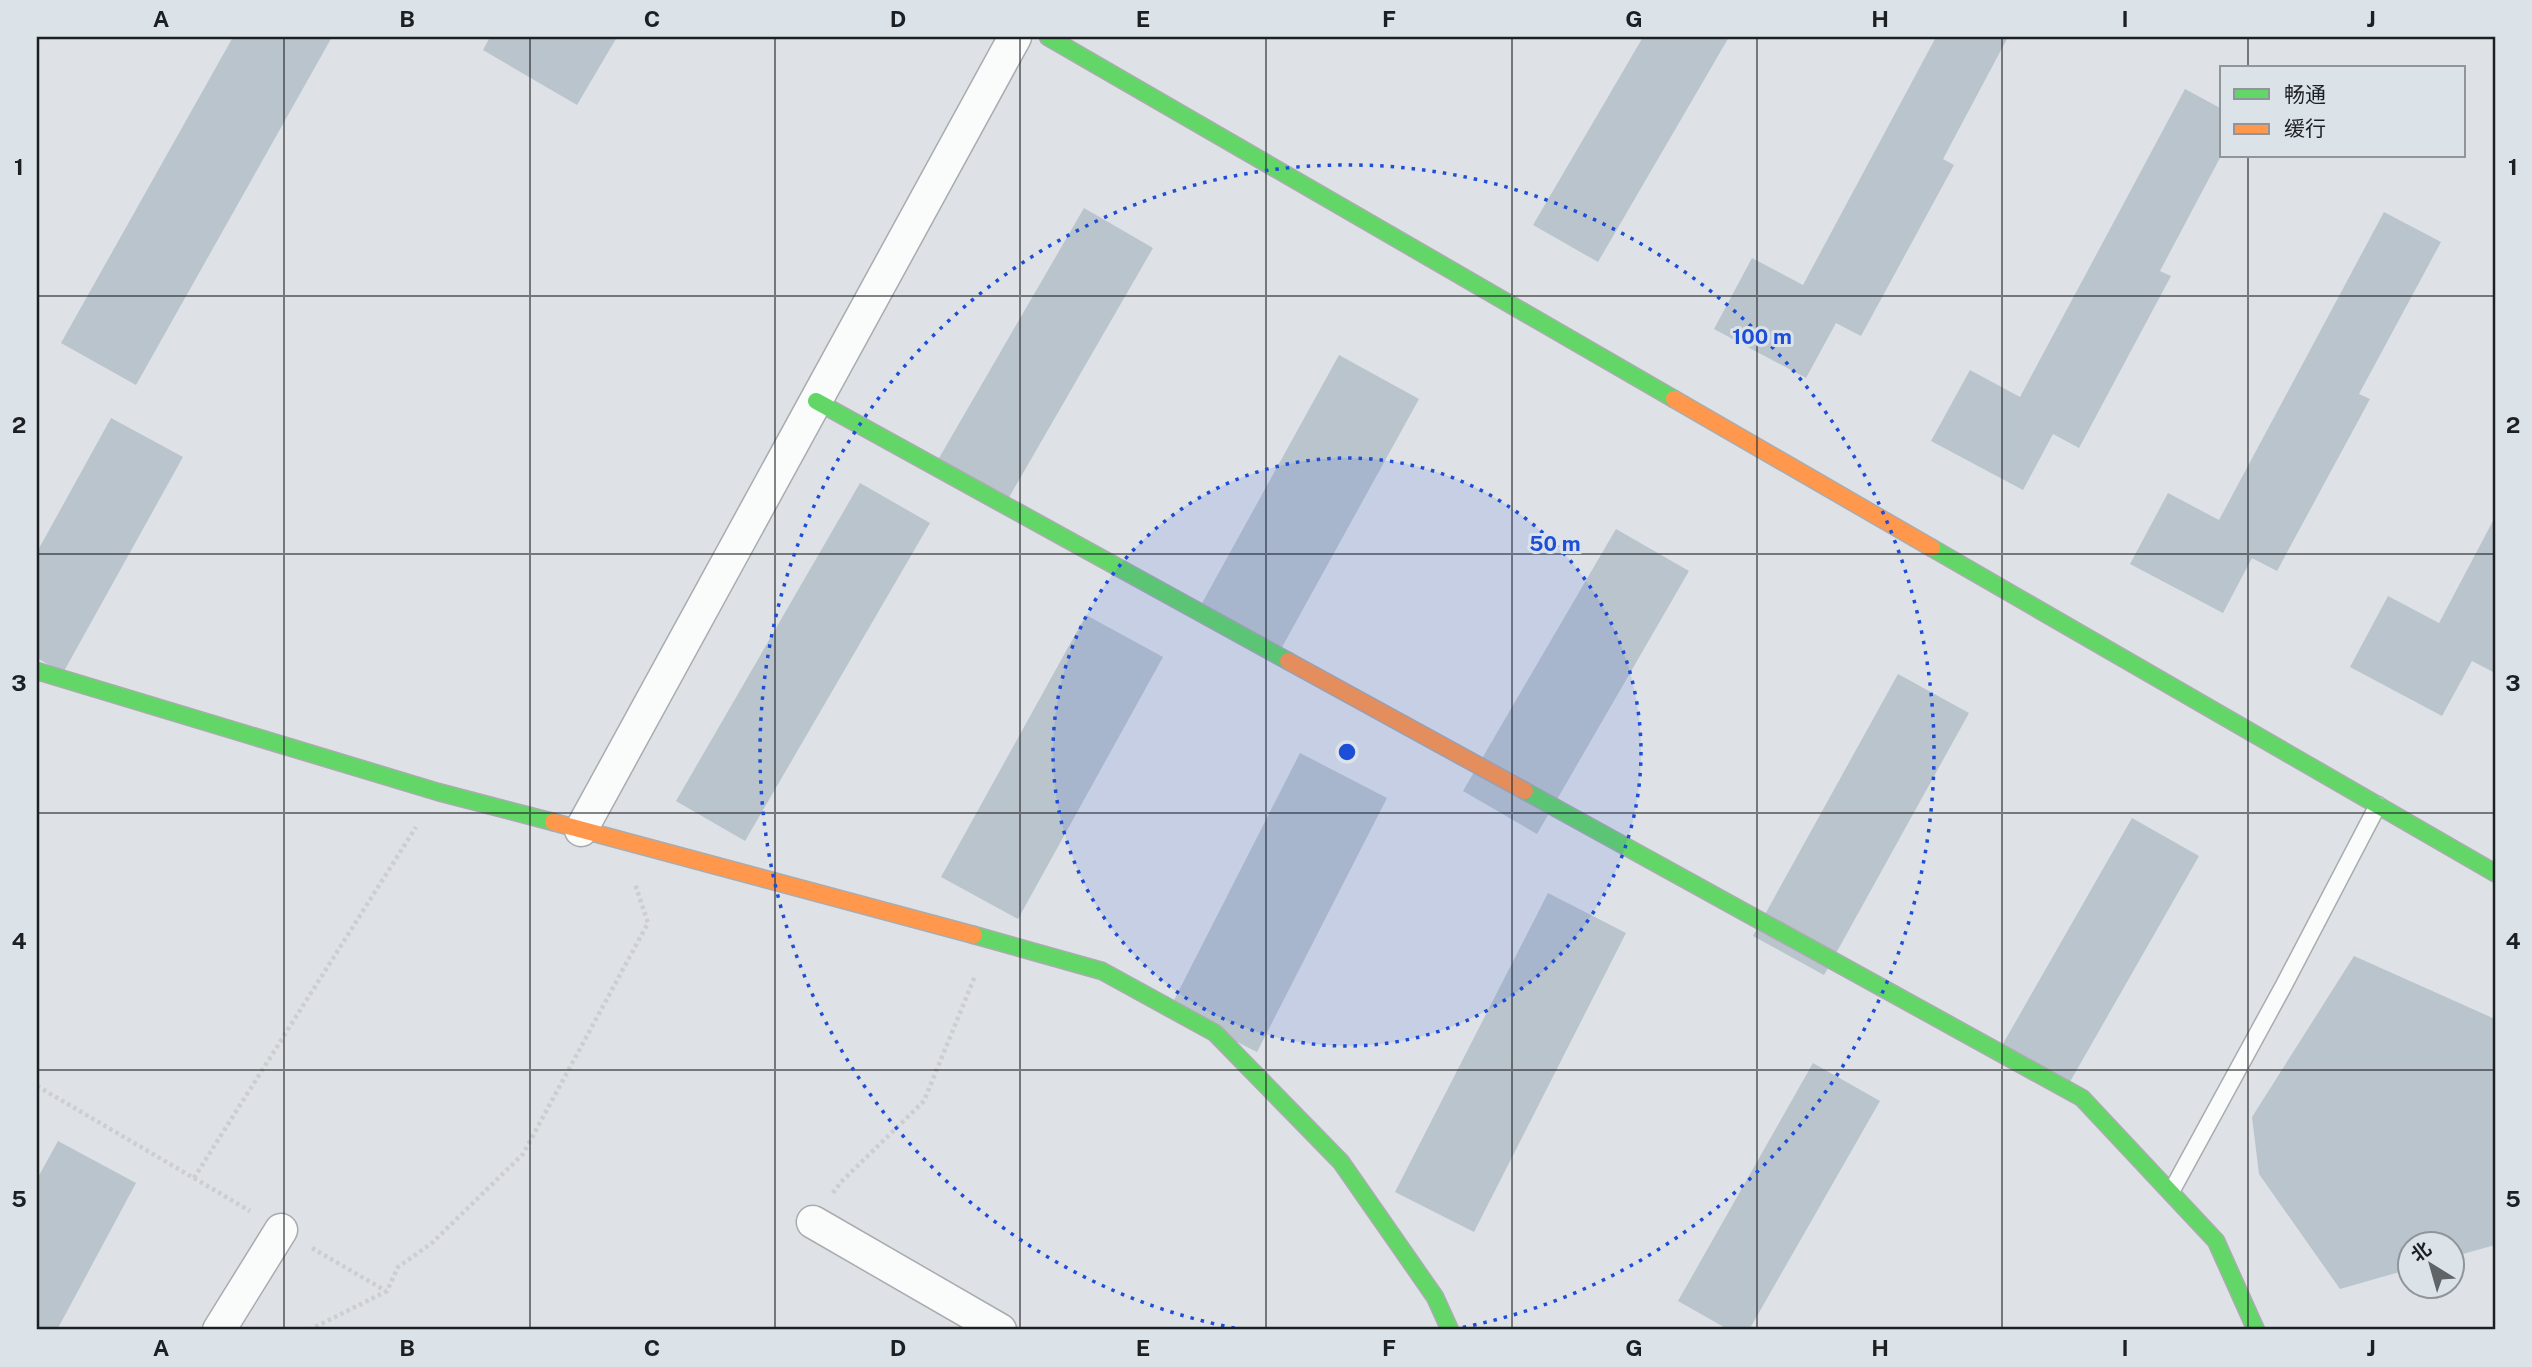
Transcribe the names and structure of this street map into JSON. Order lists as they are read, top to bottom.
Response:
{
  "legend": ["畅通", "缓行"],
  "north": "top left",
  "grid": {
    "columns": [
      "A",
      "B",
      "C",
      "D",
      "E",
      "F",
      "G",
      "H",
      "I",
      "J"
    ],
    "rows": [
      "1",
      "2",
      "3",
      "4",
      "5"
    ]
  },
  "rings": ["100 m", "50 m"]
}
